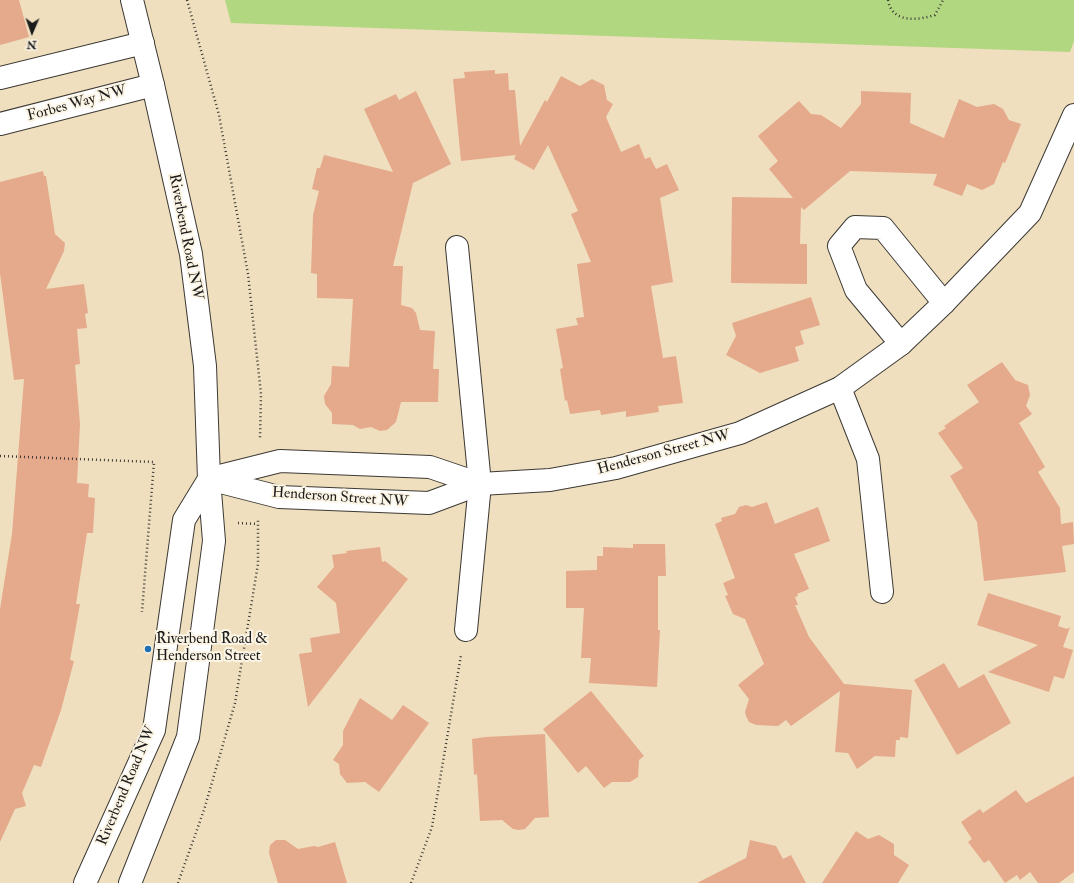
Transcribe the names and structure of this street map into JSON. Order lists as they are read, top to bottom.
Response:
{
  "streets": {
    "street": ["Forbes Way NW", "Riverbend Road NW", "Henderson Street NW"]
  },
  "crossings": [
    ["Forbes Way NW", "Riverbend Road NW"],
    ["Riverbend Road NW", "Henderson Street NW"]
  ],
  "places": ["Riverbend Road & Henderson Street"],
  "north": "bottom"
}
